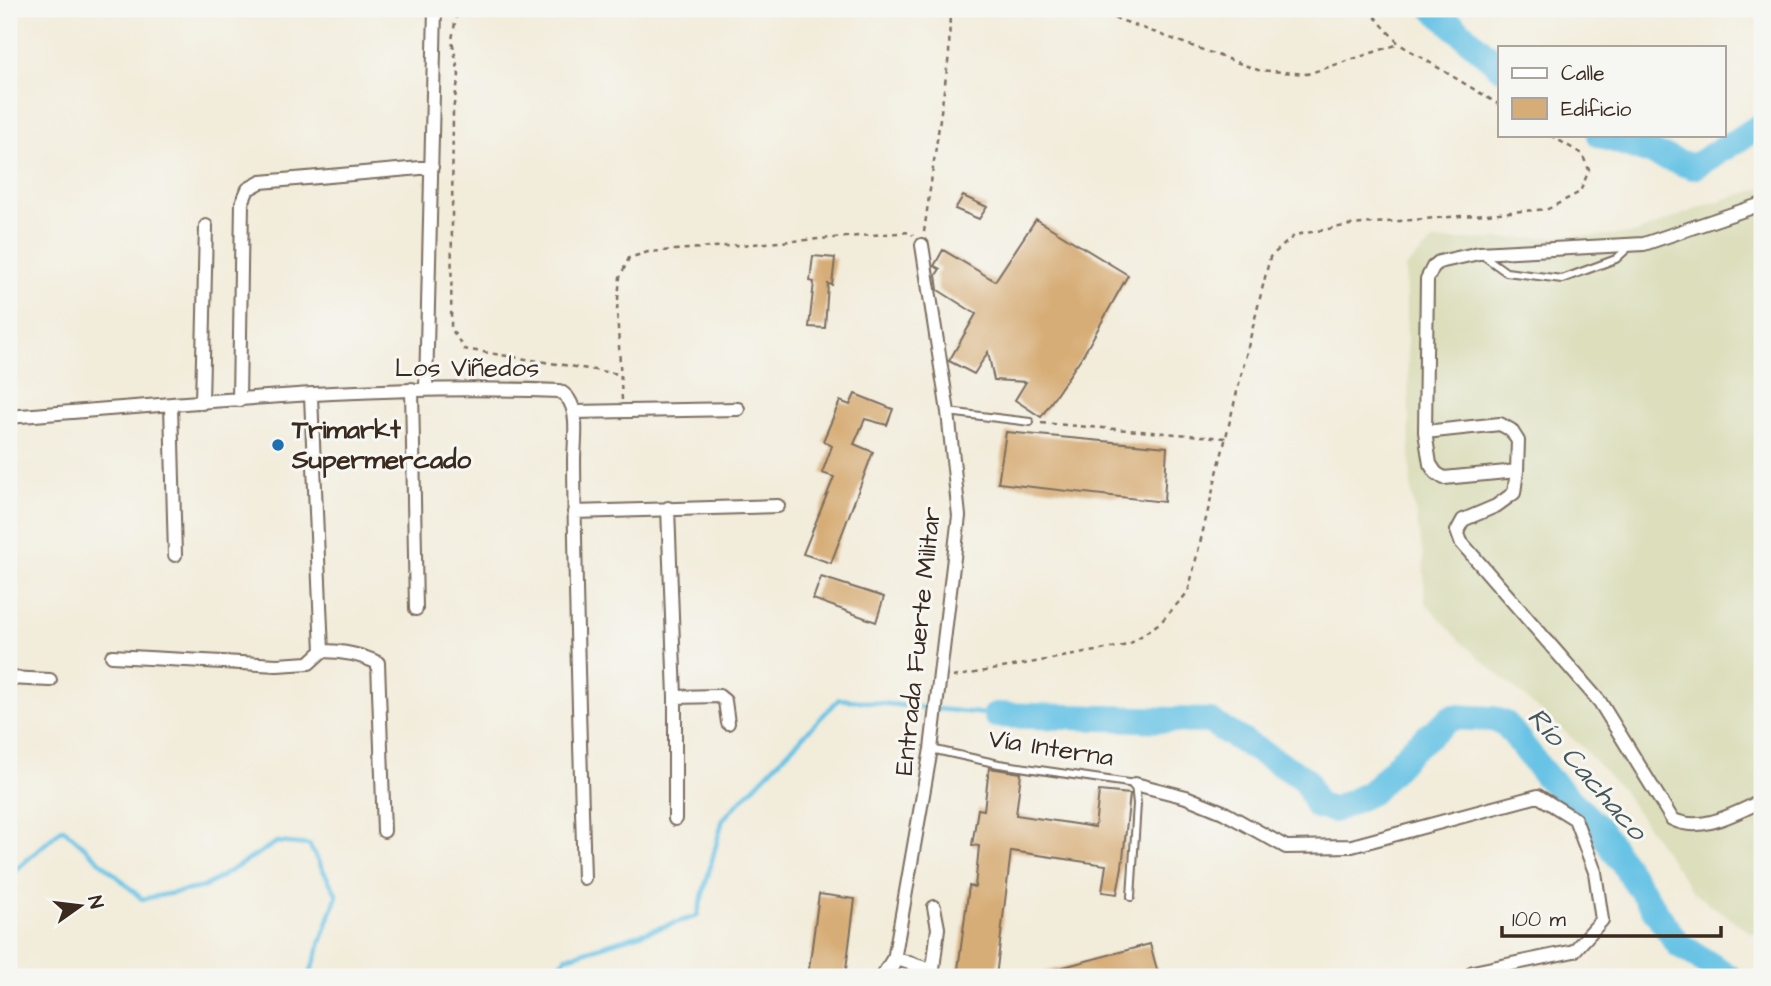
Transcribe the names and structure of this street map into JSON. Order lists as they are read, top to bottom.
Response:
{
  "streets": {
    "street": ["Los Viñedos", "Entrada Fuerte Militar"],
    "lane": ["Vía Interna"]
  },
  "crossings": [
    ["Entrada Fuerte Militar", "Vía Interna"]
  ],
  "water": ["Río Cachaco"],
  "places": ["Trimarkt Supermercado"],
  "legend": ["Calle", "Edificio"],
  "scale_bar": "100 m",
  "north": "right"
}
